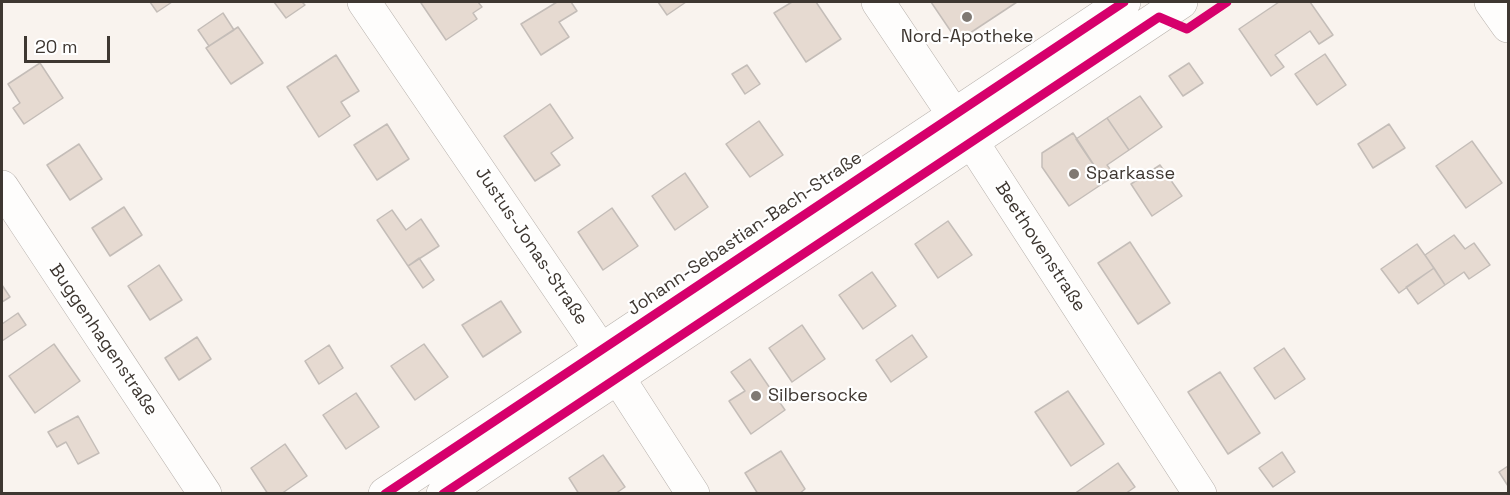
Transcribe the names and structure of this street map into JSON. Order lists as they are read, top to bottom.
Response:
{
  "streets": {
    "street": [
      "Johann-Sebastian-Bach-Straße",
      "Justus-Jonas-Straße",
      "Beethovenstraße",
      "Buggenhagenstraße"
    ]
  },
  "crossings": [
    ["Johann-Sebastian-Bach-Straße", "Justus-Jonas-Straße"],
    ["Johann-Sebastian-Bach-Straße", "Beethovenstraße"]
  ],
  "places": ["Nord-Apotheke", "Sparkasse", "Silbersocke"],
  "scale_bar": "20 m"
}
